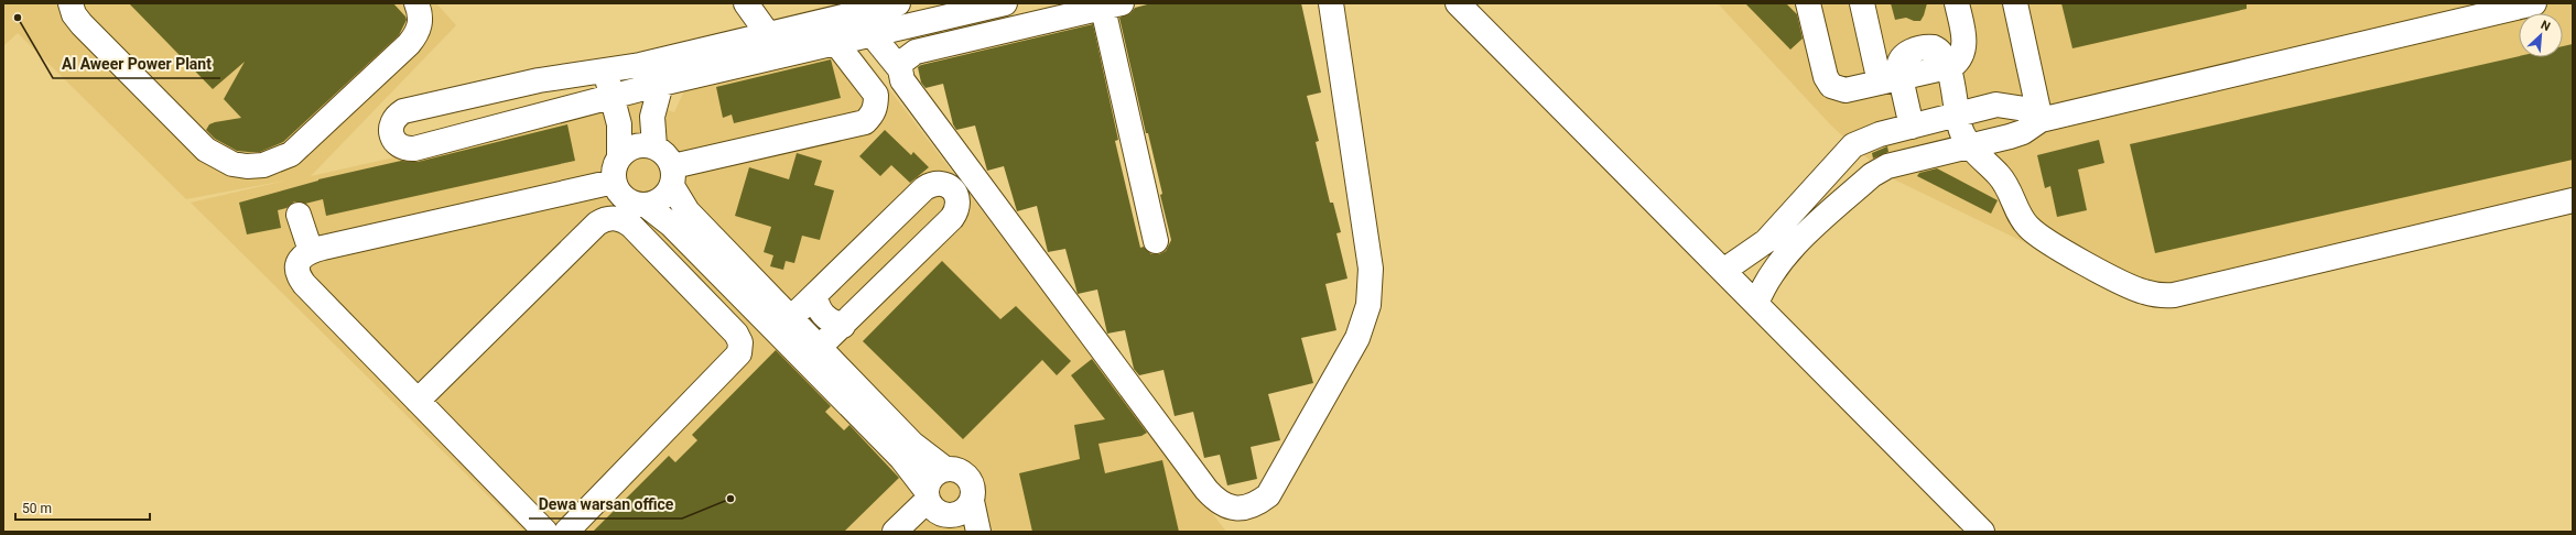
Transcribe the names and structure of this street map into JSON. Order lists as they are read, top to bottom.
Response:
{
  "places": ["Al Aweer Power Plant", "Dewa warsan office"],
  "scale_bar": "50 m",
  "north": "top right"
}
